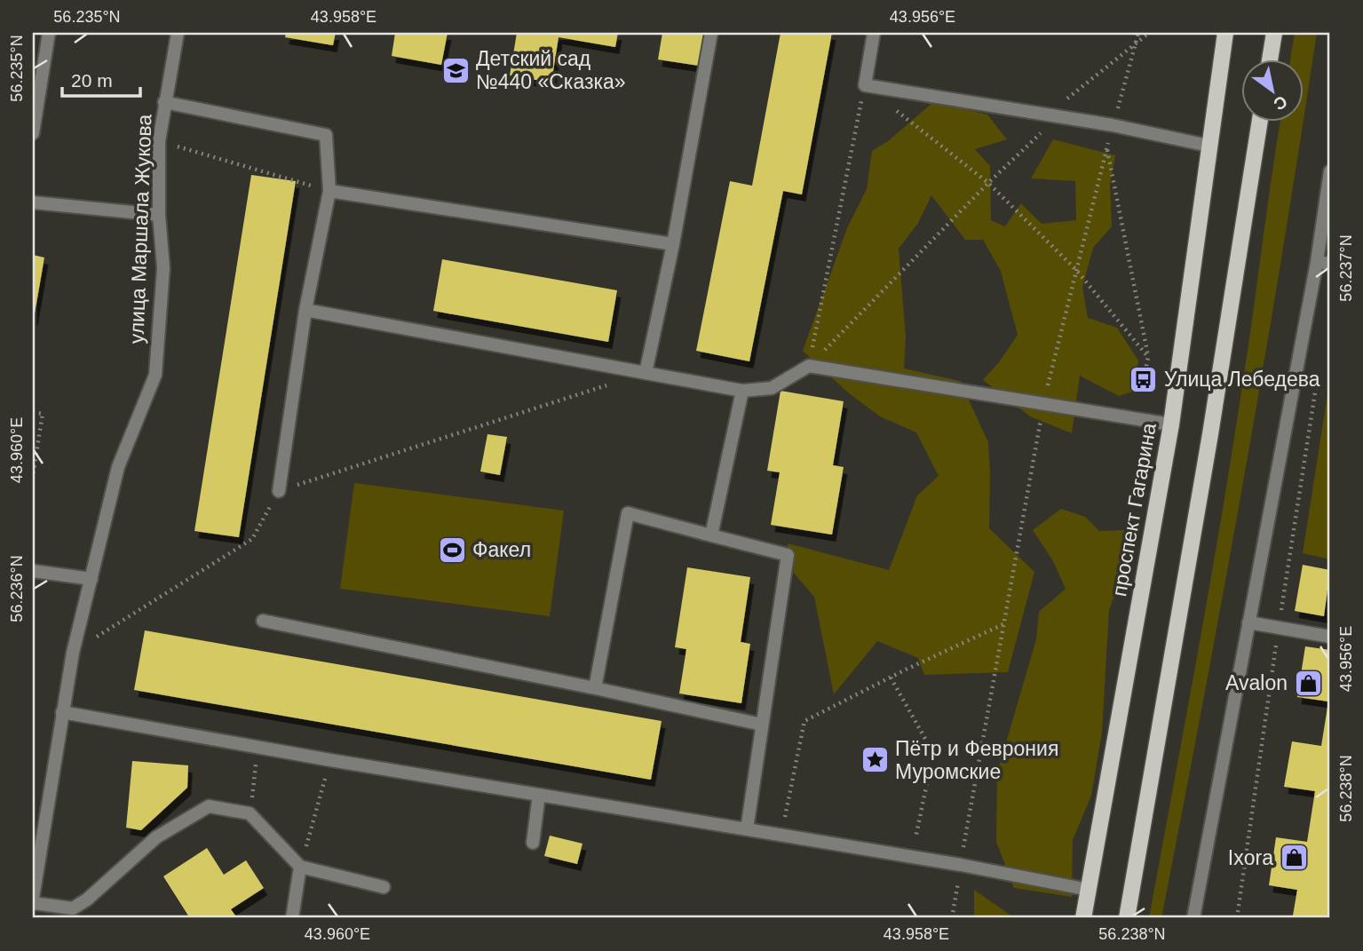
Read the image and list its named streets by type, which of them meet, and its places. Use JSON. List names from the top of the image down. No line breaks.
{"streets":{"main road":["проспект Гагарина"],"street":["улица Маршала Жукова"]},"places":{"school or university":["Детский сад №440 «Сказка»"],"bus stop":["Улица Лебедева"],"sports":["Факел"],"shop":["Avalon","Ixora"],"place":["Пётр и Феврония Муромские"]},"scale_bar":"20 m","north":"bottom right","coordinates":["56.235°N","43.958°E","43.956°E","56.237°N","43.960°E","56.236°N","56.238°N"]}
